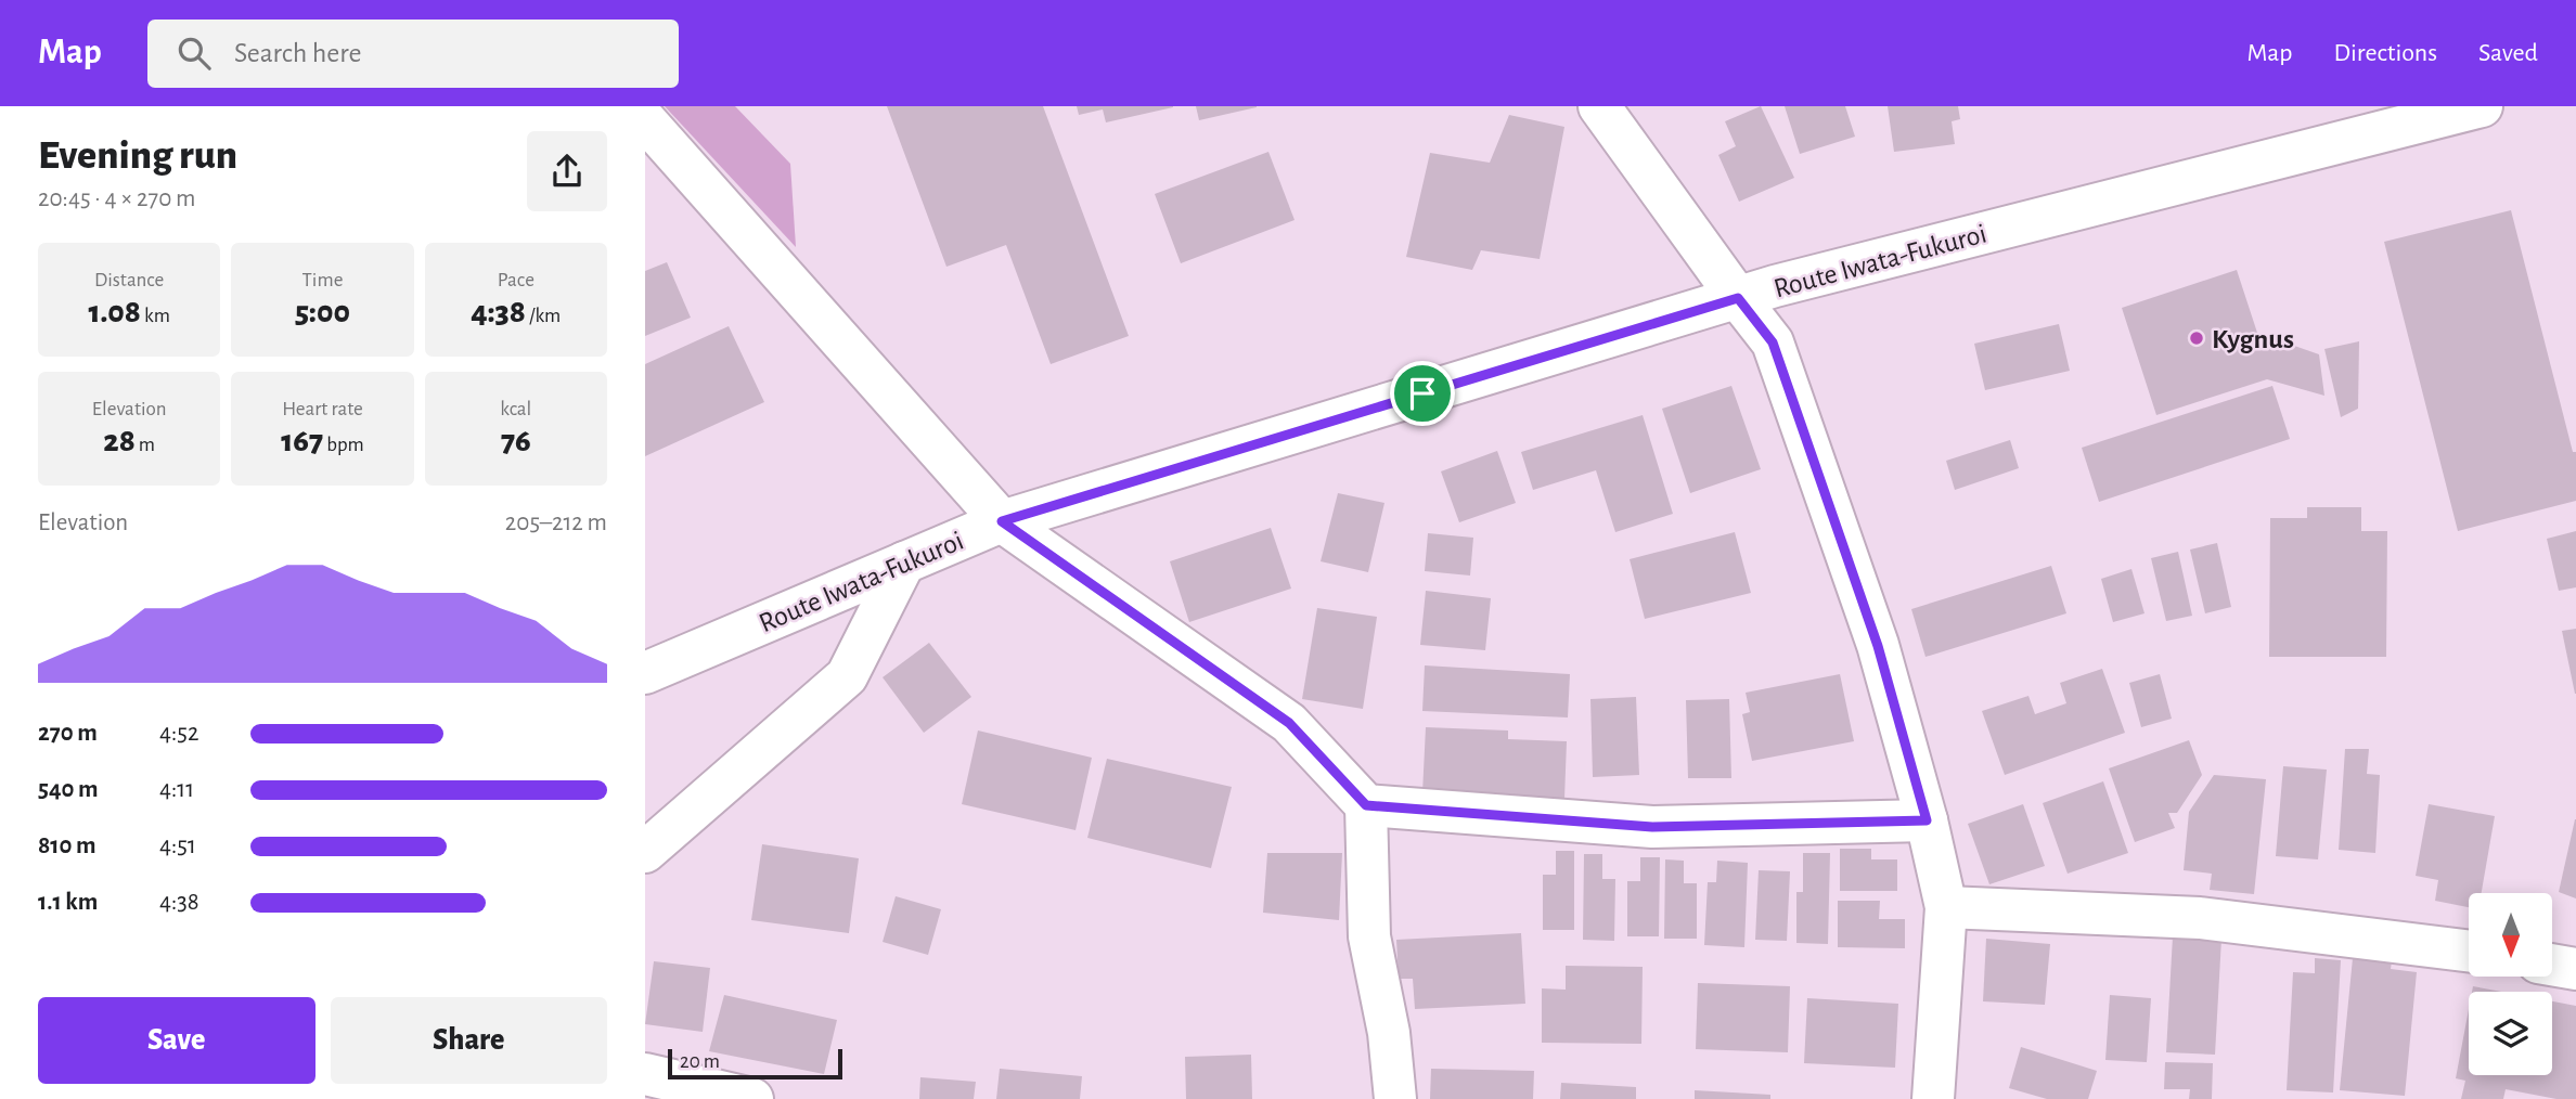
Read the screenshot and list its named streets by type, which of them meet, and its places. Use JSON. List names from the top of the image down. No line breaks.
{"streets":{"street":["Route Iwata-Fukuroi"]},"places":["Kygnus"],"scale_bar":"20 m","north":"bottom","page":{"header":"Map","search":"Search here","nav":["Map","Directions","Saved"],"heading":["Evening run","20:45 · 4 × 270 m"],"stats":[["Distance","1.08 km"],["Time","5:00"],["Pace","4:38 /km"],["Elevation","28 m"],["Heart rate","167 bpm"],["kcal","76"]],"chart":["Elevation","205–212 m"],"list":[{"name":"270 m","note":"4:52"},{"name":"540 m","note":"4:11"},{"name":"810 m","note":"4:51"},{"name":"1.1 km","note":"4:38"}],"buttons":["Save","Share"],"scale":"20 m"}}
